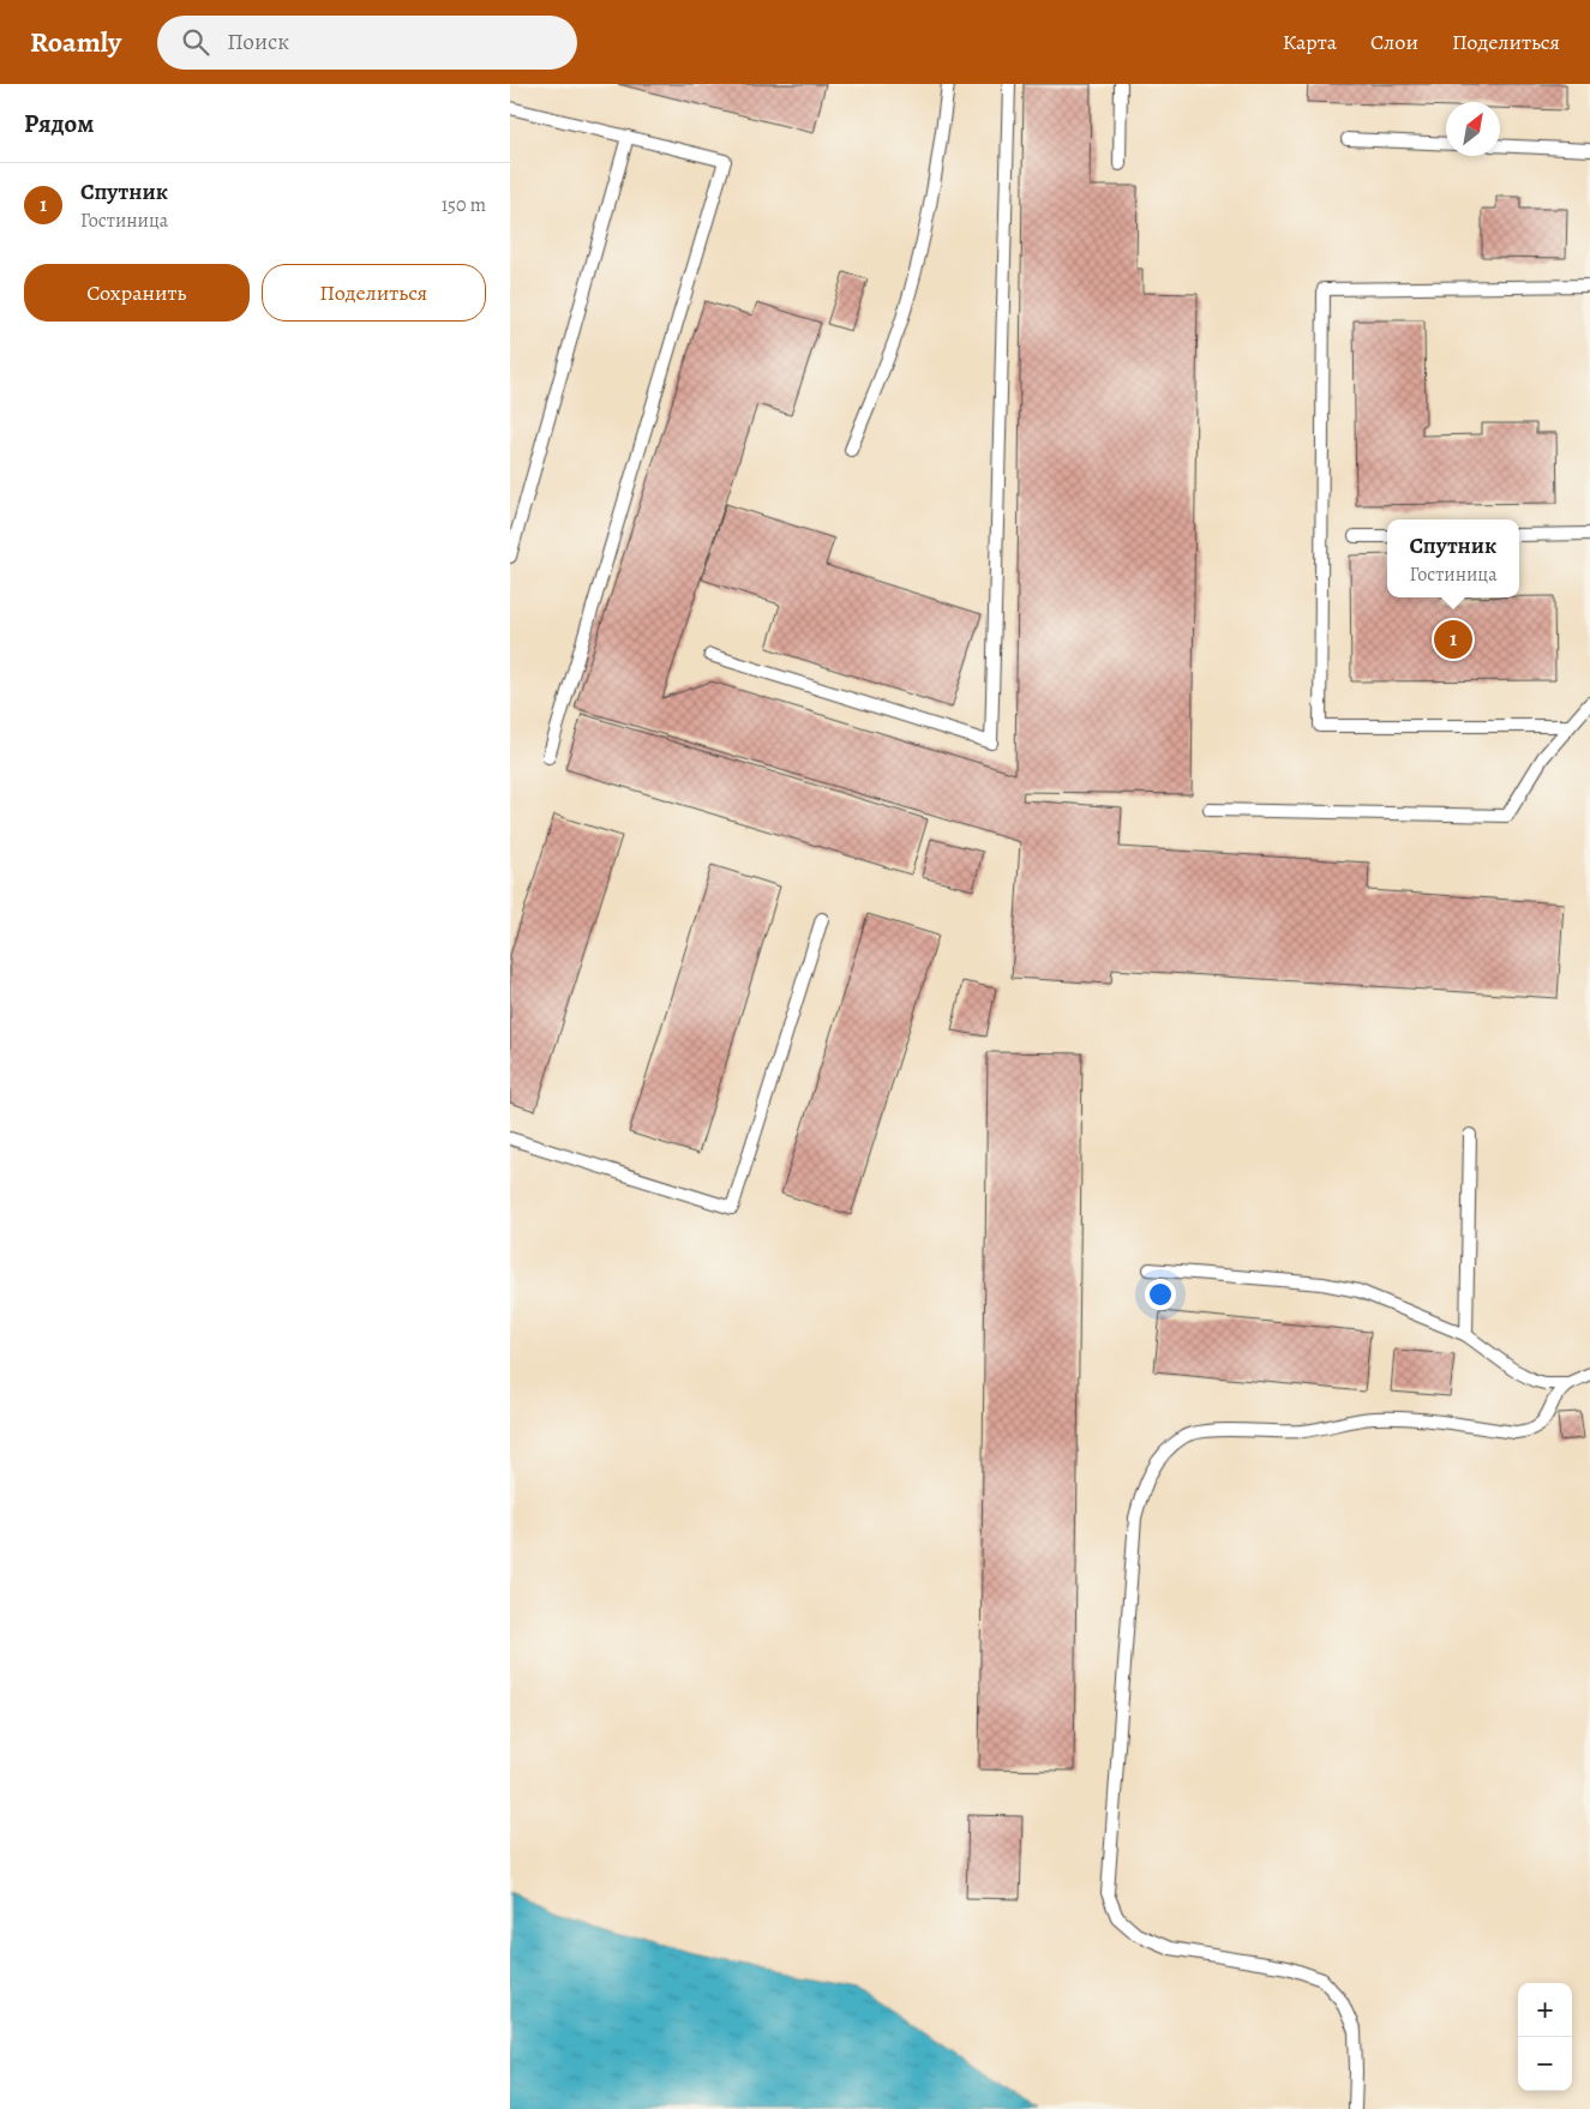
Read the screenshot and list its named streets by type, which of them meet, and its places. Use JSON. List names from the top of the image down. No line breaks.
{"north":"top right","page":{"header":"Roamly","search":"Поиск","nav":["Карта","Слои","Поделиться"],"heading":"Рядом","list":[{"mark":"1","name":"Спутник","note":"Гостиница","value":"150 m"}],"buttons":["Сохранить","Поделиться"],"popup":["Спутник","Гостиница"],"pins":"1","map_buttons":["+","−"]}}
